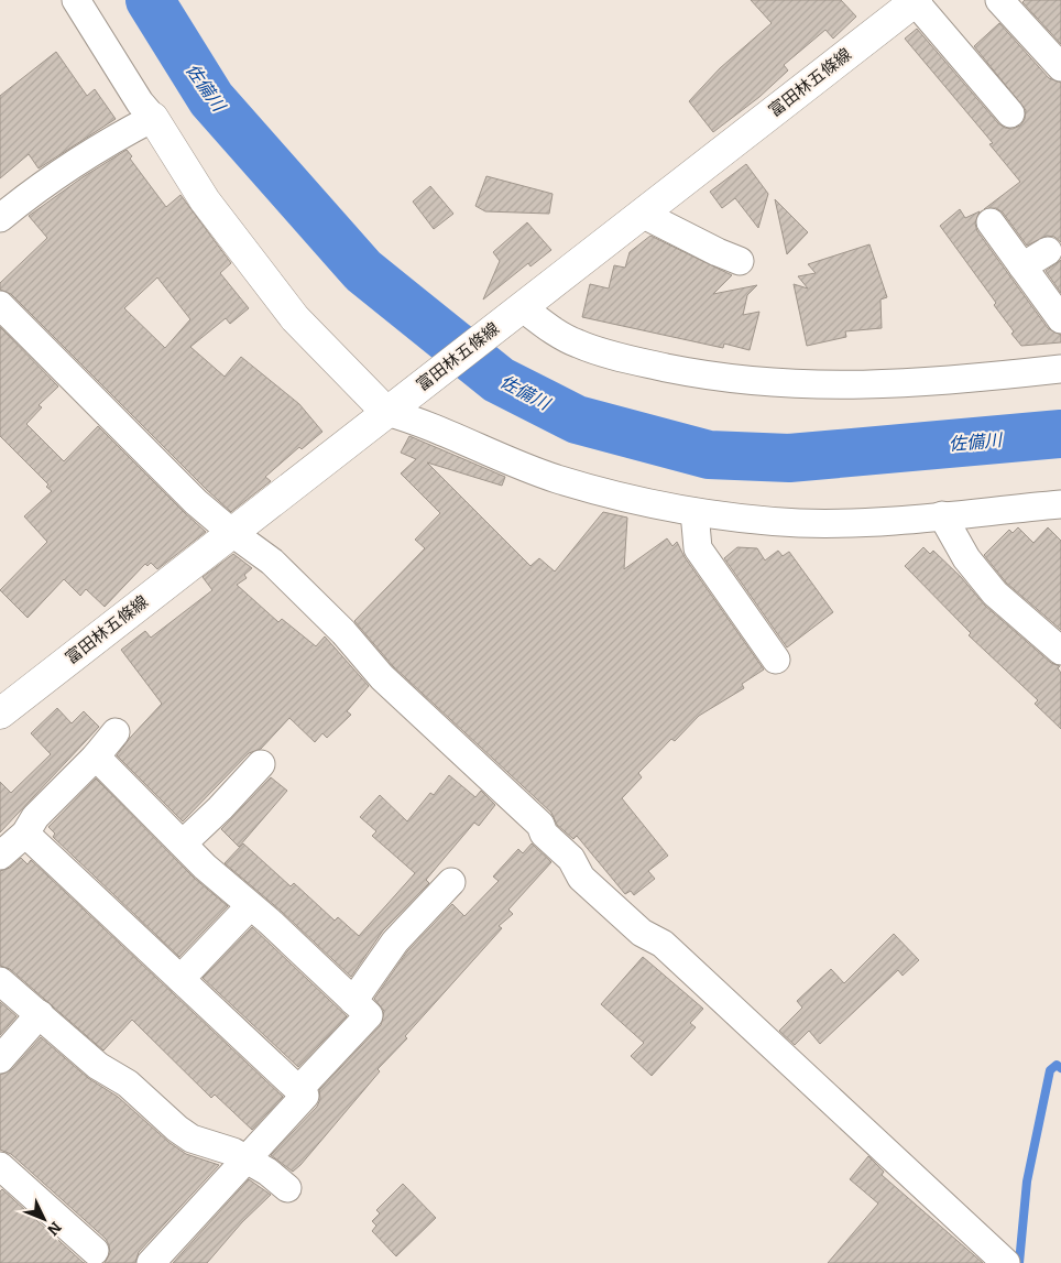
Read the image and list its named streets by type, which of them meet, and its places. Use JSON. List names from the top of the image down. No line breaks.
{"streets":{"main road":["富田林五條線"]},"water":["佐備川"],"north":"bottom right"}
